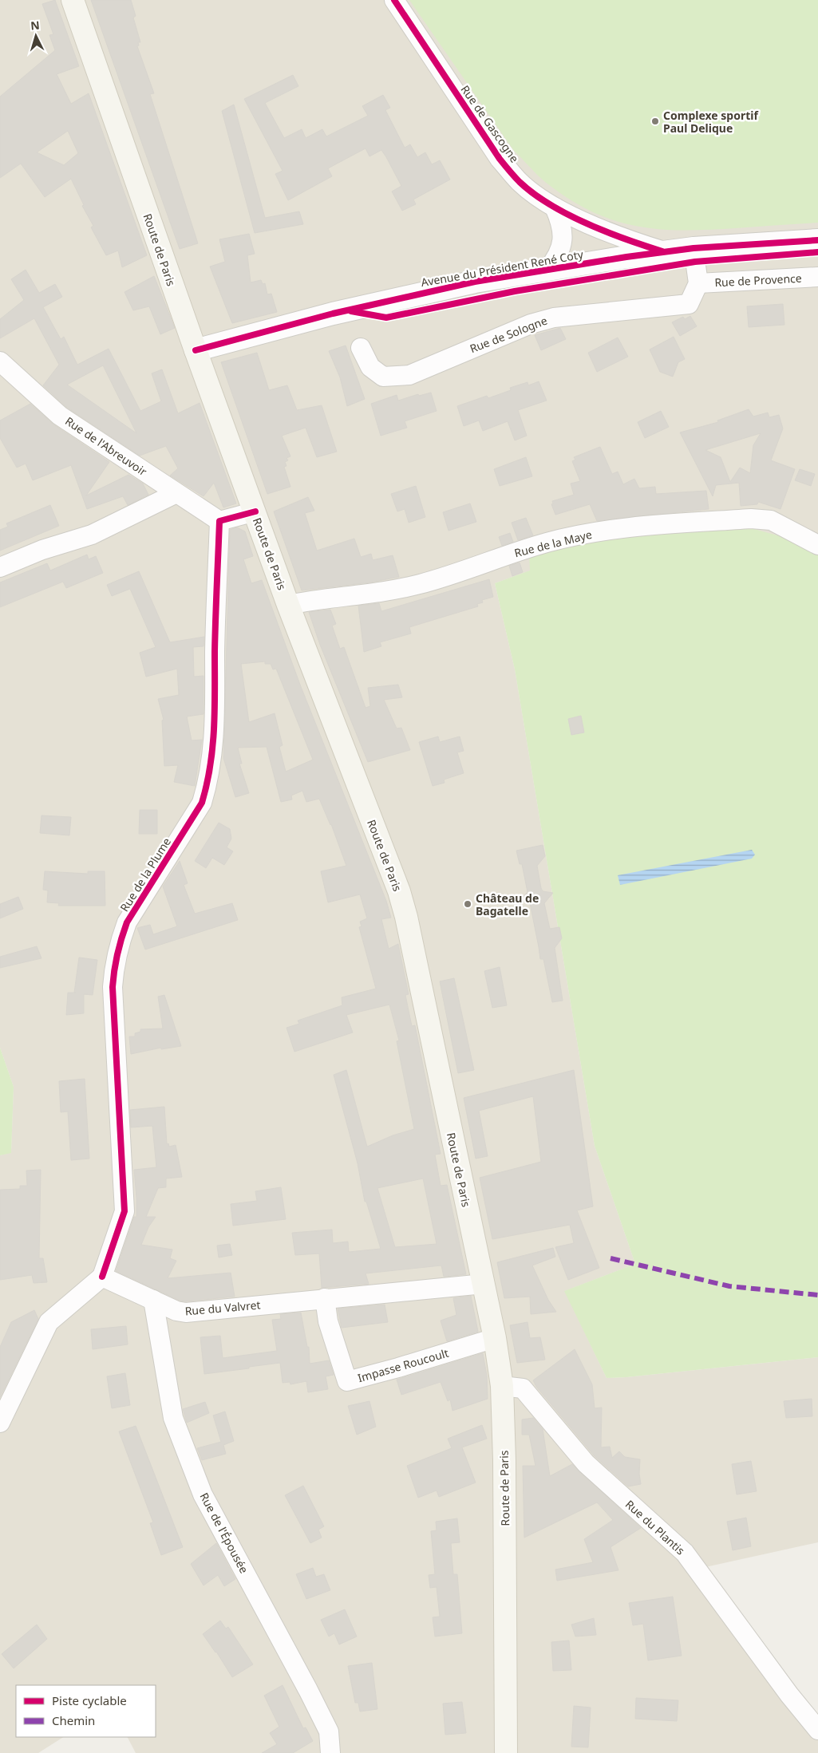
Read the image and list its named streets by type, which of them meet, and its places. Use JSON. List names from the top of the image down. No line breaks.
{"streets":{"main road":["Route de Paris"],"street":["Rue de Gascogne","Avenue du Président René Coty","Rue de Provence","Rue de Sologne","Rue de l'Abreuvoir","Rue de la Maye","Rue de la Plume","Rue du Valvret","Impasse Roucoult","Rue du Plantis","Rue de l'Épousée"]},"crossings":[["Rue de Gascogne","Avenue du Président René Coty"],["Route de Paris","Avenue du Président René Coty"],["Route de Paris","Rue de la Maye"],["Route de Paris","Rue du Valvret"],["Route de Paris","Impasse Roucoult"],["Route de Paris","Rue du Plantis"],["Rue de Provence","Rue de Sologne"],["Rue de l'Abreuvoir","Rue de la Plume"],["Rue de la Plume","Rue du Valvret"],["Rue du Valvret","Impasse Roucoult"],["Rue du Valvret","Rue de l'Épousée"]],"places":["Complexe sportif Paul Delique","Château de Bagatelle"],"legend":["Piste cyclable","Chemin"],"north":"top"}
